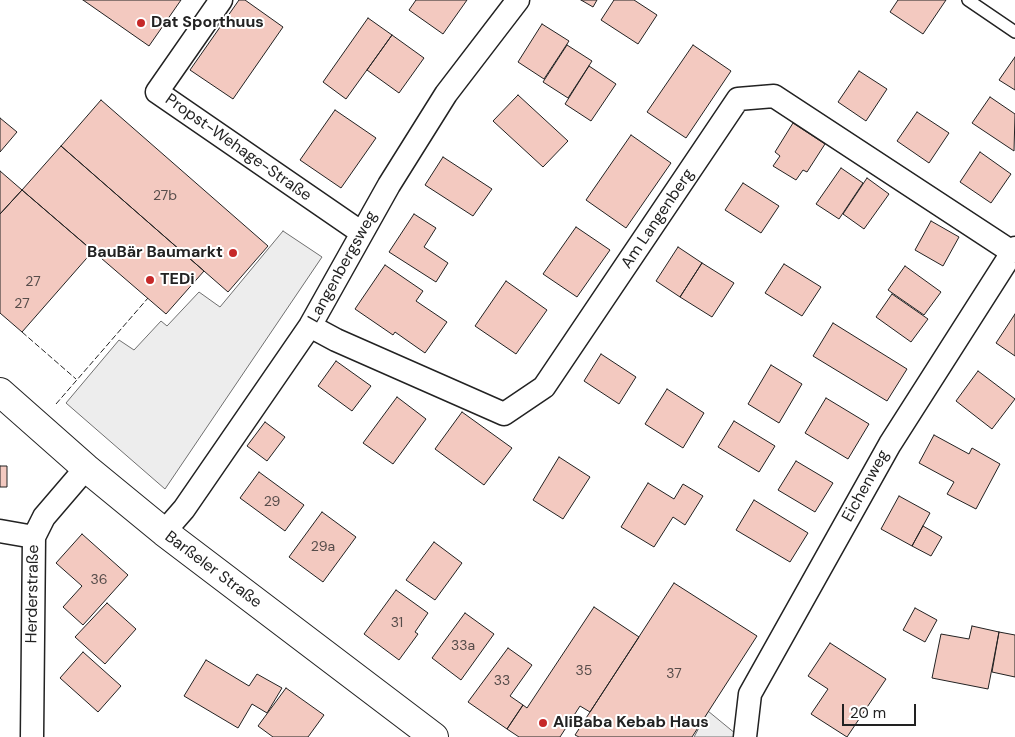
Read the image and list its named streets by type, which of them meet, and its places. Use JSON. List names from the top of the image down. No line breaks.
{"streets":{"street":["Propst-Wehage-Straße","Am Langenberg","Langenbergsweg","Eichenweg","Barßeler Straße","Herderstraße"]},"crossings":[["Propst-Wehage-Straße","Langenbergsweg"],["Am Langenberg","Langenbergsweg"],["Am Langenberg","Eichenweg"],["Langenbergsweg","Barßeler Straße"],["Barßeler Straße","Herderstraße"]],"places":["Dat Sporthuus","BauBär Baumarkt","TEDi","AliBaba Kebab Haus"],"house_numbers":["27b","27","27","29","29a","36","31","33a","35","37","33"],"scale_bar":"20 m"}
